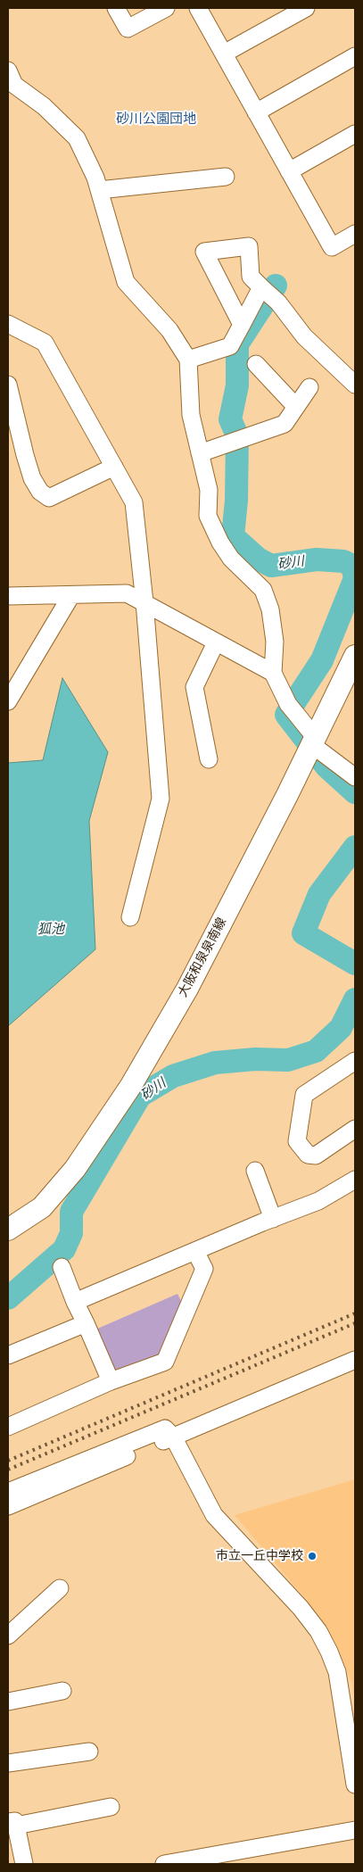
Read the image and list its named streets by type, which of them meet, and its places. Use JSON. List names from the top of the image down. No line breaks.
{"streets":{"main road":["大阪和泉泉南線"]},"districts":["砂川公園団地"],"water":["砂川","狐池"],"places":["市立一丘中学校"]}
